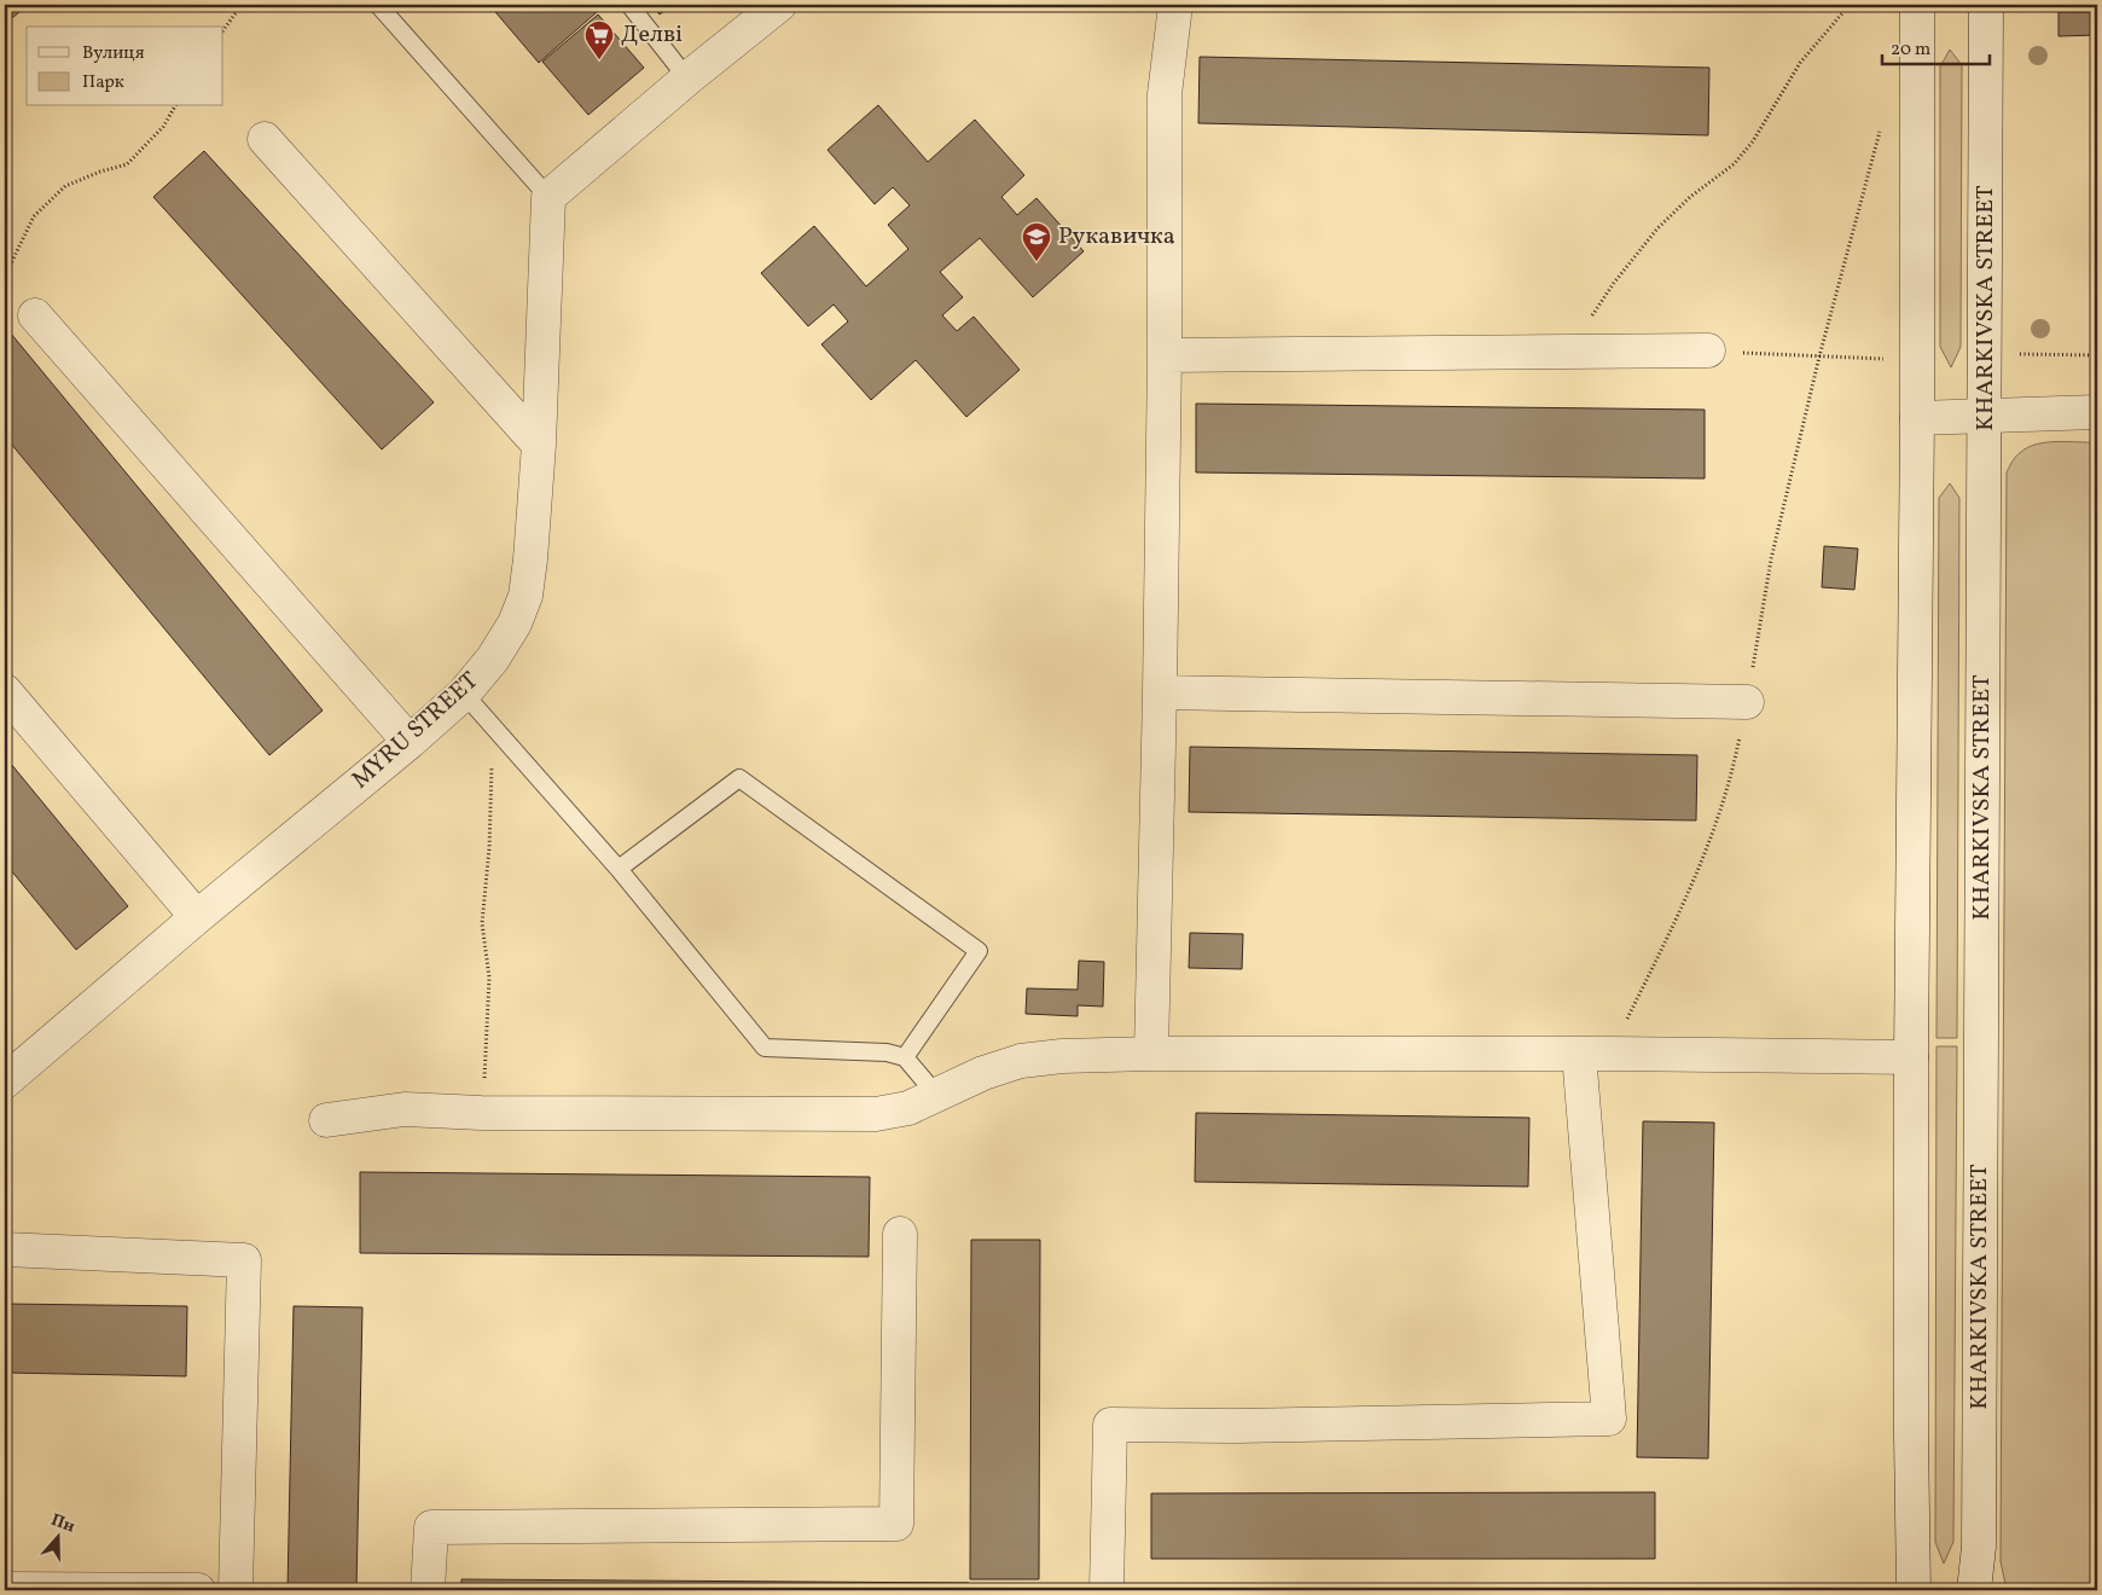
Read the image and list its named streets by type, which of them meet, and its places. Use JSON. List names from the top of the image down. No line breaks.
{"streets":{"street":["KHARKIVSKA STREET","MYRU STREET"]},"places":{"supermarket":["Делві"],"school or university":["Рукавичка"]},"legend":["Вулиця","Парк"],"scale_bar":"20 m","north":"top"}
